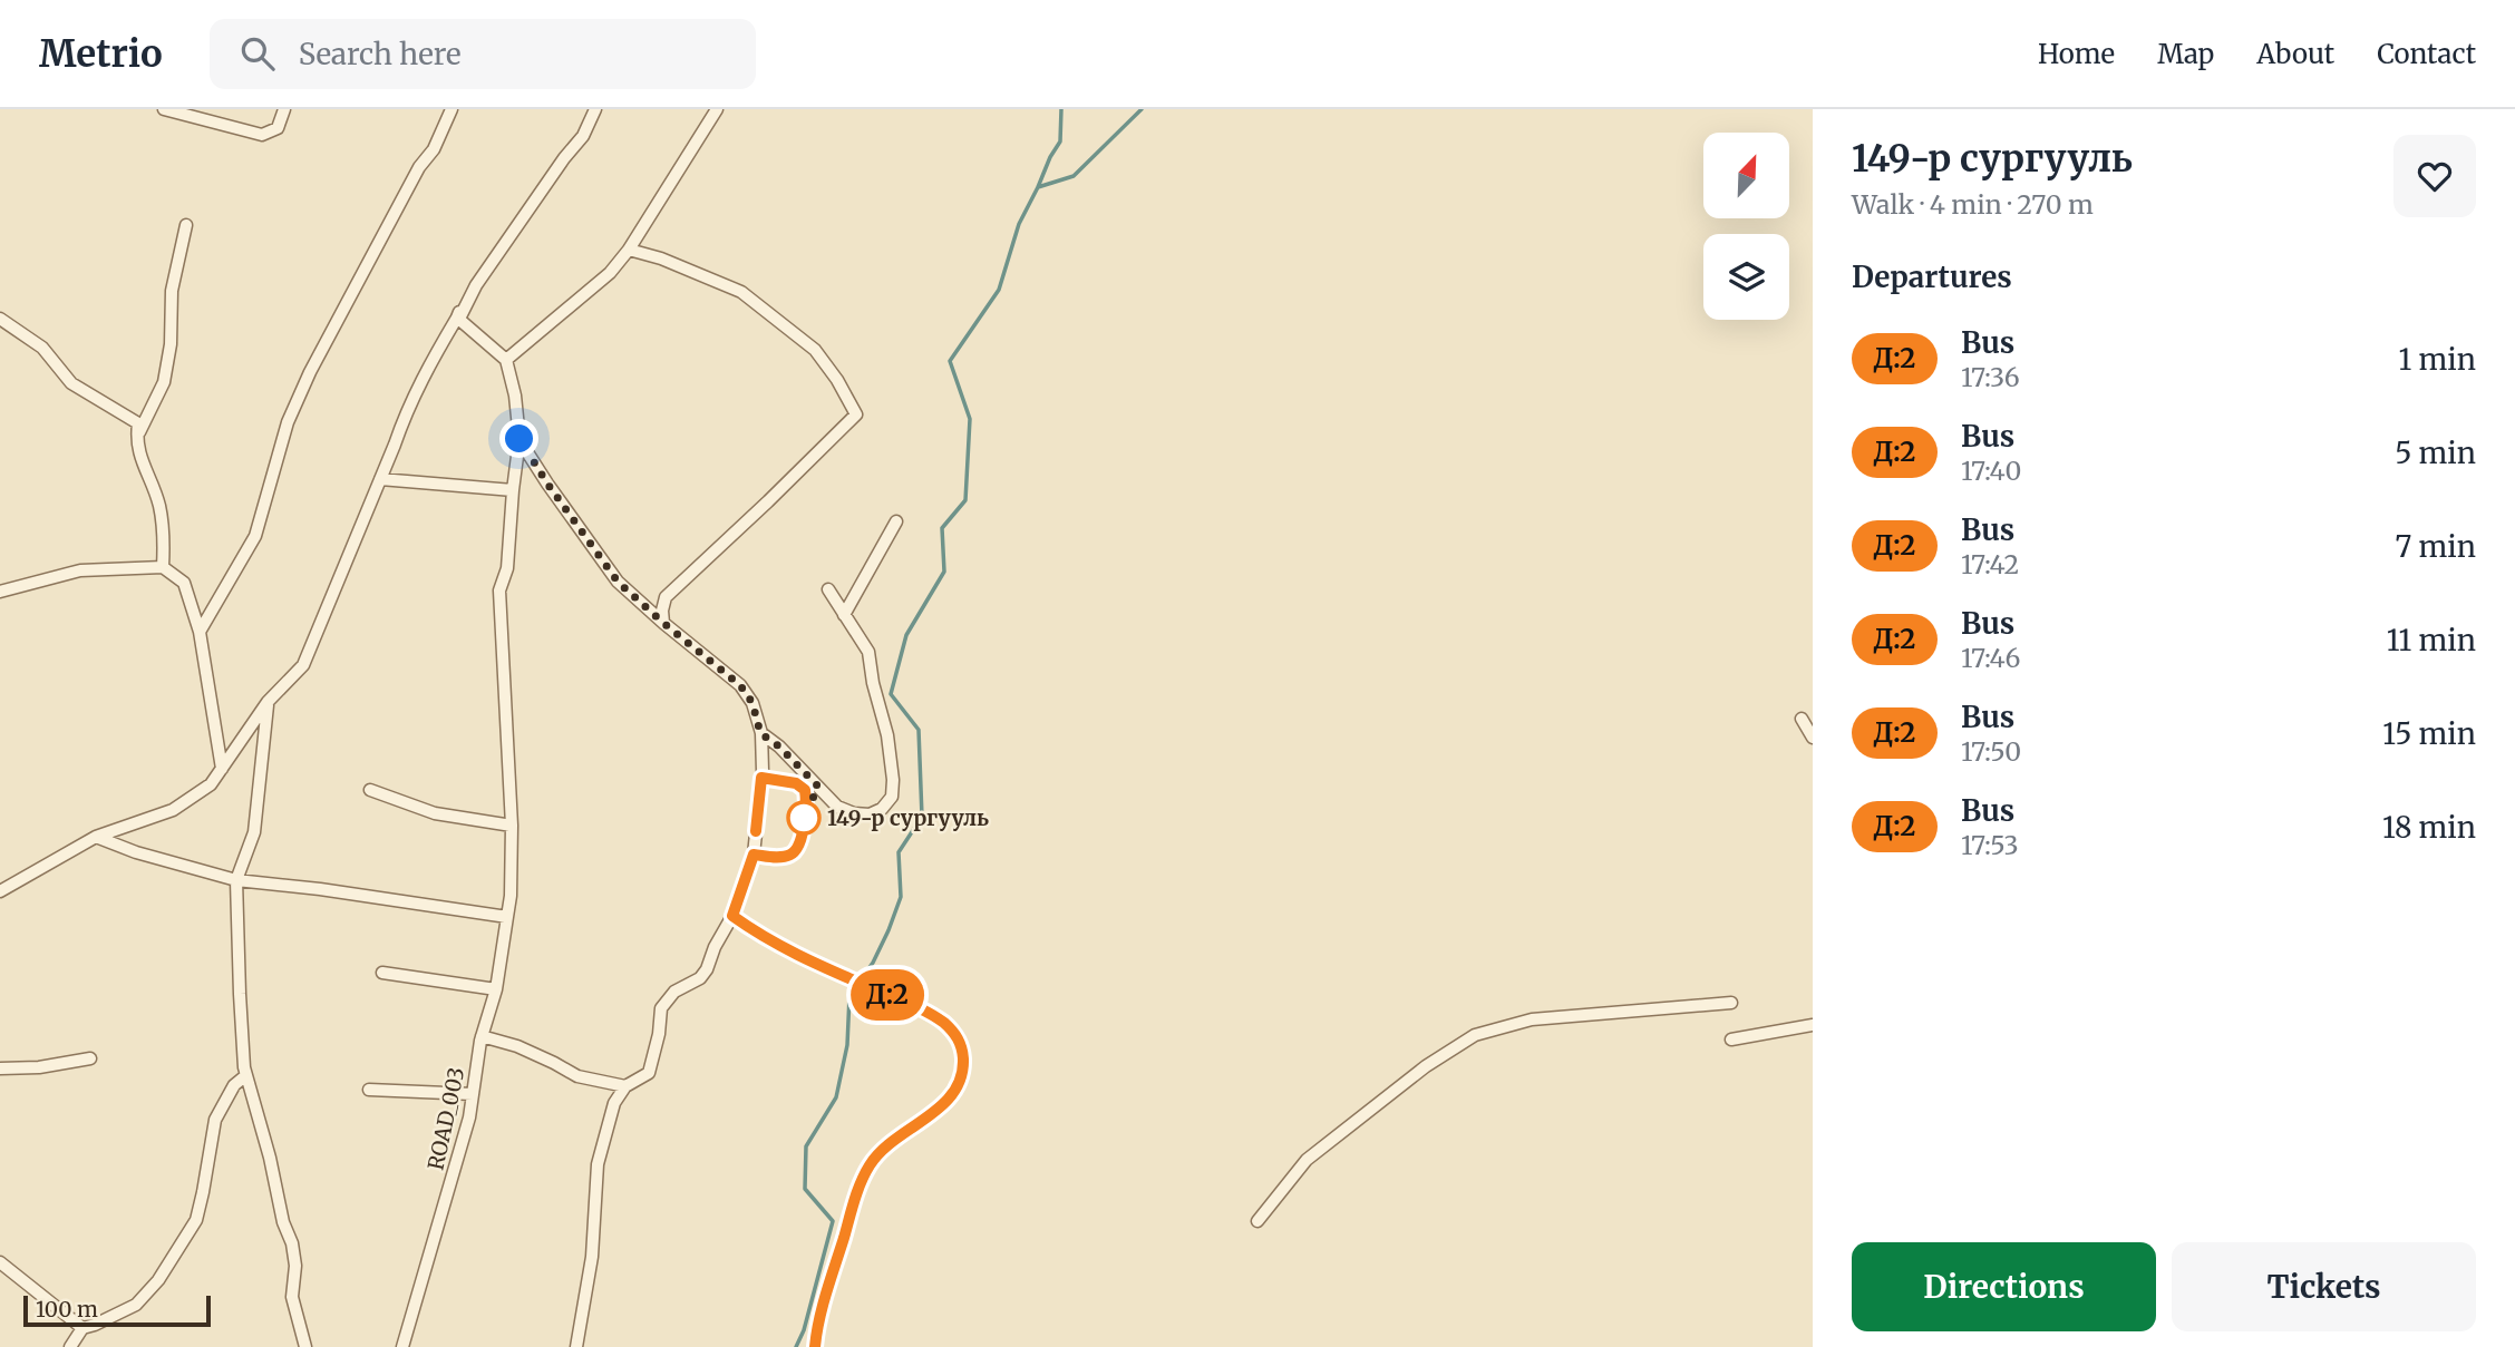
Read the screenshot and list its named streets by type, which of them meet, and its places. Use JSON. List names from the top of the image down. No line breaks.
{"streets":{"street":["ROAD_003"]},"places":["149-р сургууль"],"lines":["bus line Д:2"],"scale_bar":"100 m","north":"top right","page":{"header":"Metrio","search":"Search here","nav":["Home","Map","About","Contact"],"on_map":"Д:2","heading":[["149-р сургууль","Walk · 4 min · 270 m"],"Departures"],"list":[{"mark":"Д:2","name":"Bus","note":"17:36","value":"1 min"},{"mark":"Д:2","name":"Bus","note":"17:40","value":"5 min"},{"mark":"Д:2","name":"Bus","note":"17:42","value":"7 min"},{"mark":"Д:2","name":"Bus","note":"17:46","value":"11 min"},{"mark":"Д:2","name":"Bus","note":"17:50","value":"15 min"},{"mark":"Д:2","name":"Bus","note":"17:53","value":"18 min"}],"buttons":["Directions","Tickets"],"scale":"100 m"}}
